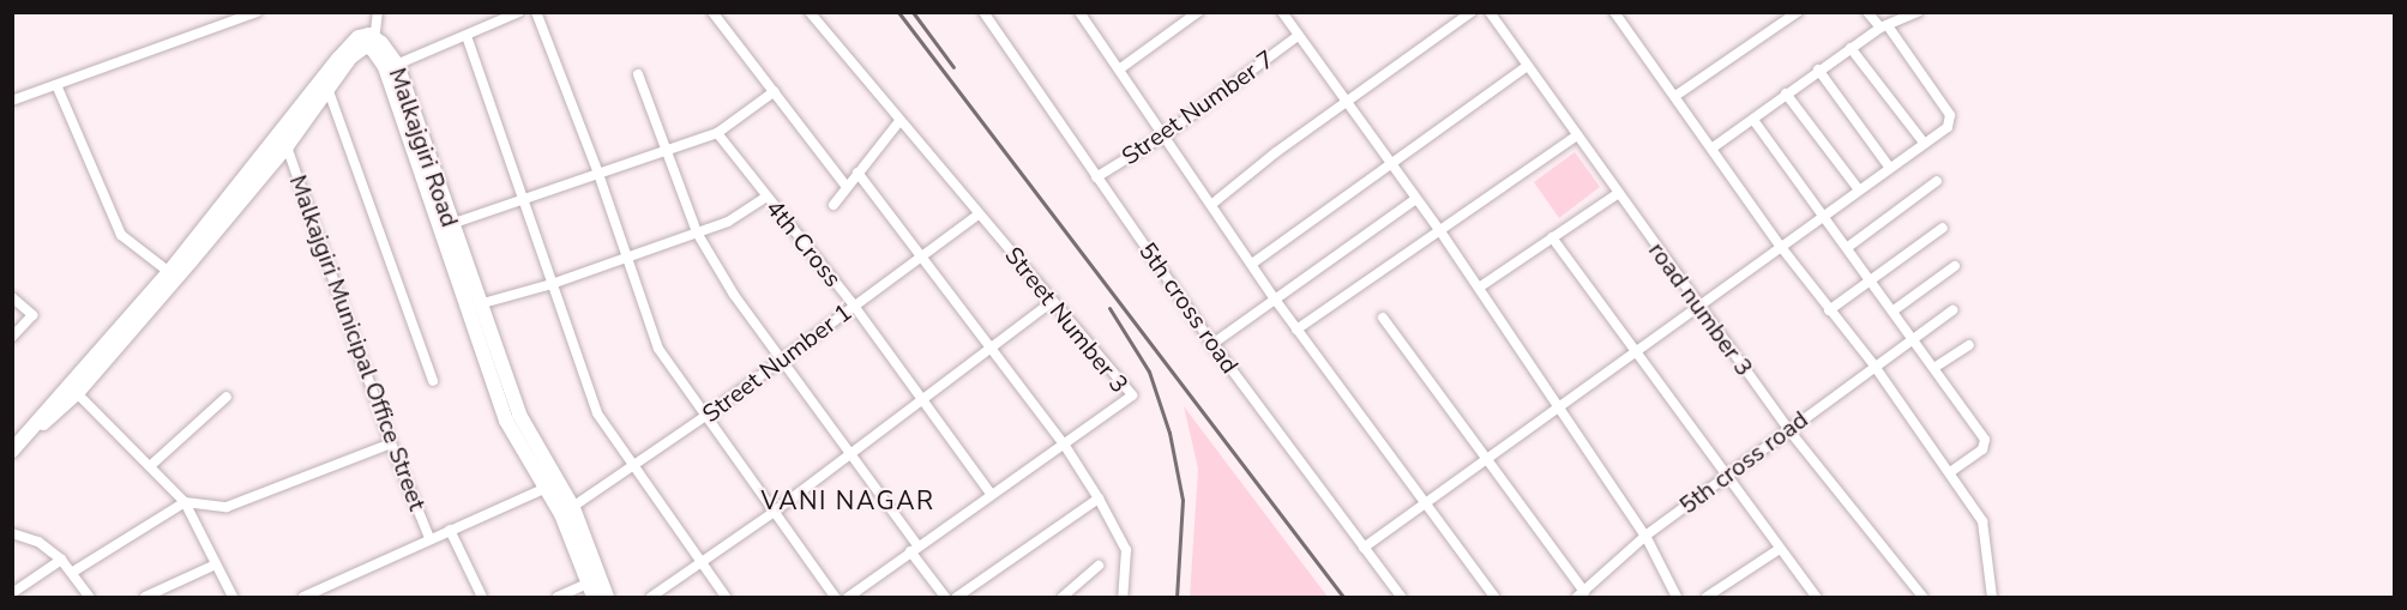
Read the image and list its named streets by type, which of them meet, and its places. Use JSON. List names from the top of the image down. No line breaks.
{"streets":{"main road":["Malkajgiri Road"],"street":["Street Number 7","4th Cross","5th cross road","road number 3","Street Number 3","Malkajgiri Municipal Office Street","Street Number 1"]},"crossings":[["Street Number 7","5th cross road"],["Malkajgiri Road","Malkajgiri Municipal Office Street"],["Malkajgiri Road","Street Number 1"],["4th Cross","Street Number 3"],["4th Cross","Street Number 1"],["5th cross road","road number 3"],["Street Number 3","Street Number 1"]],"districts":["VANI NAGAR"]}
